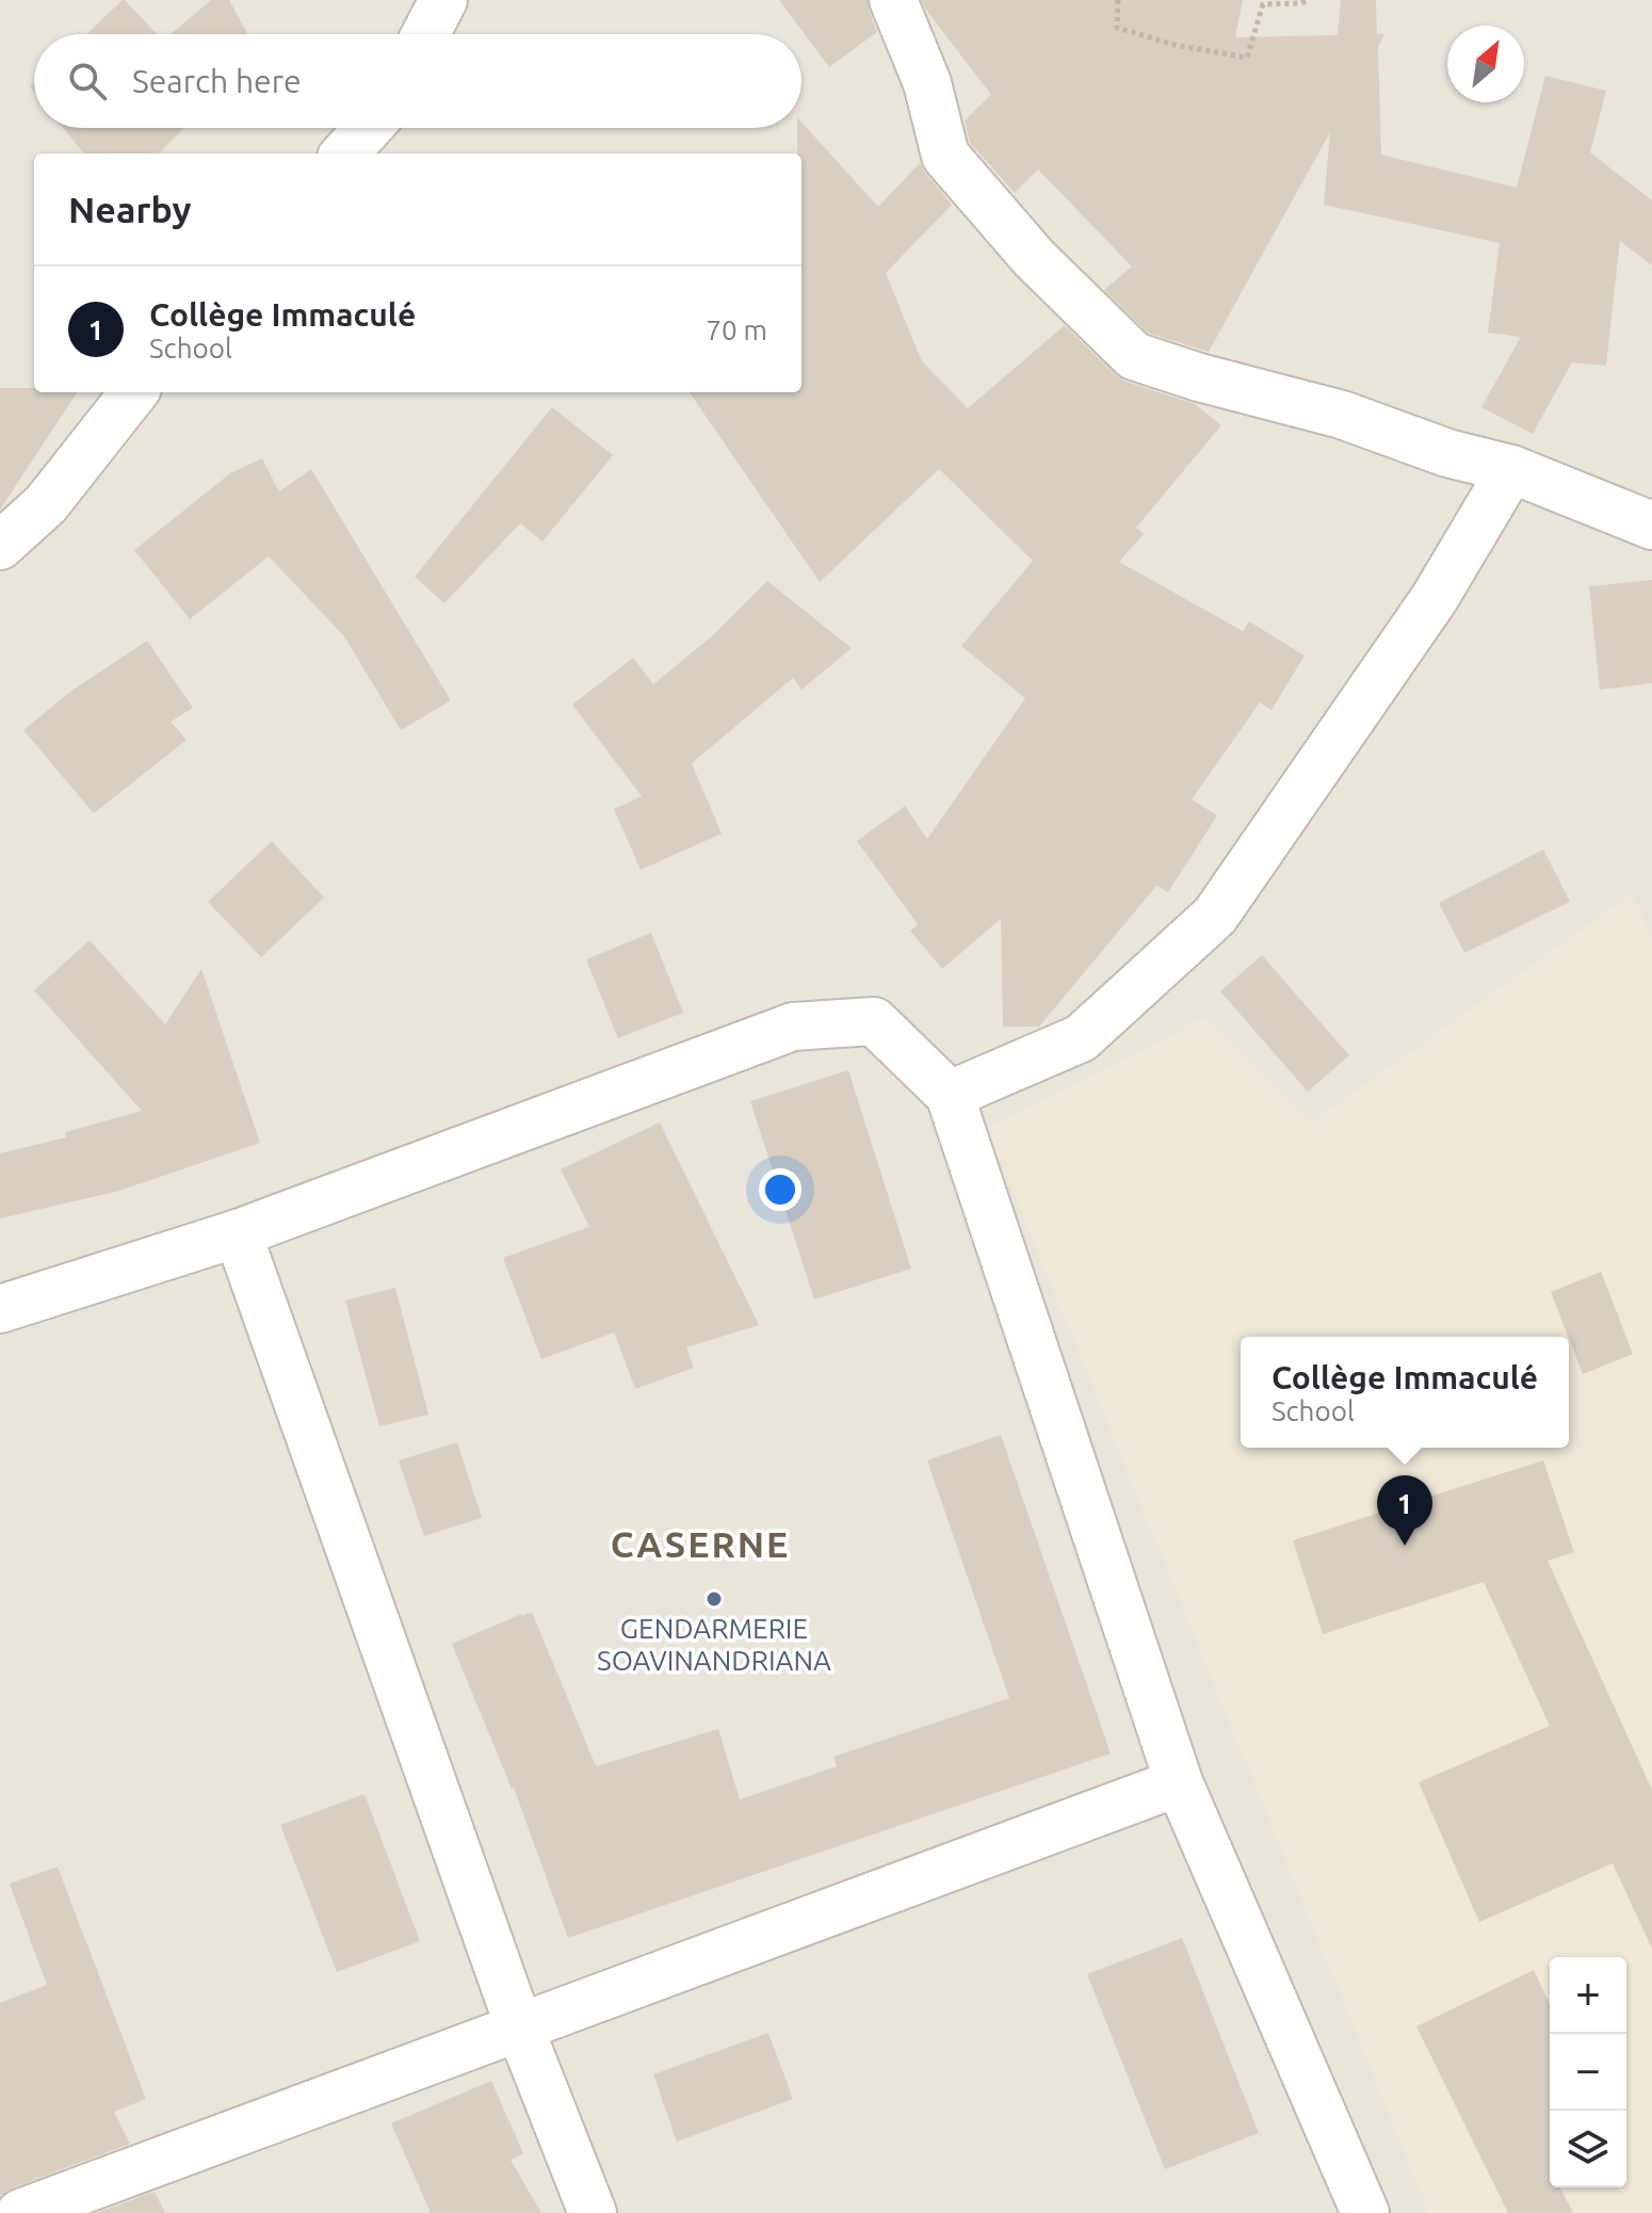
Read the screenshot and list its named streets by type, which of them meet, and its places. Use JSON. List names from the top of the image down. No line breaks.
{"districts":["CASERNE"],"places":["GENDARMERIE SOAVINANDRIANA"],"north":"top right","page":{"search":"Search here","heading":"Nearby","list":[{"mark":"1","name":"Collège Immaculé","note":"School","value":"70 m"}],"popup":["Collège Immaculé","School"],"pins":"1","map_buttons":["+","−"]}}
